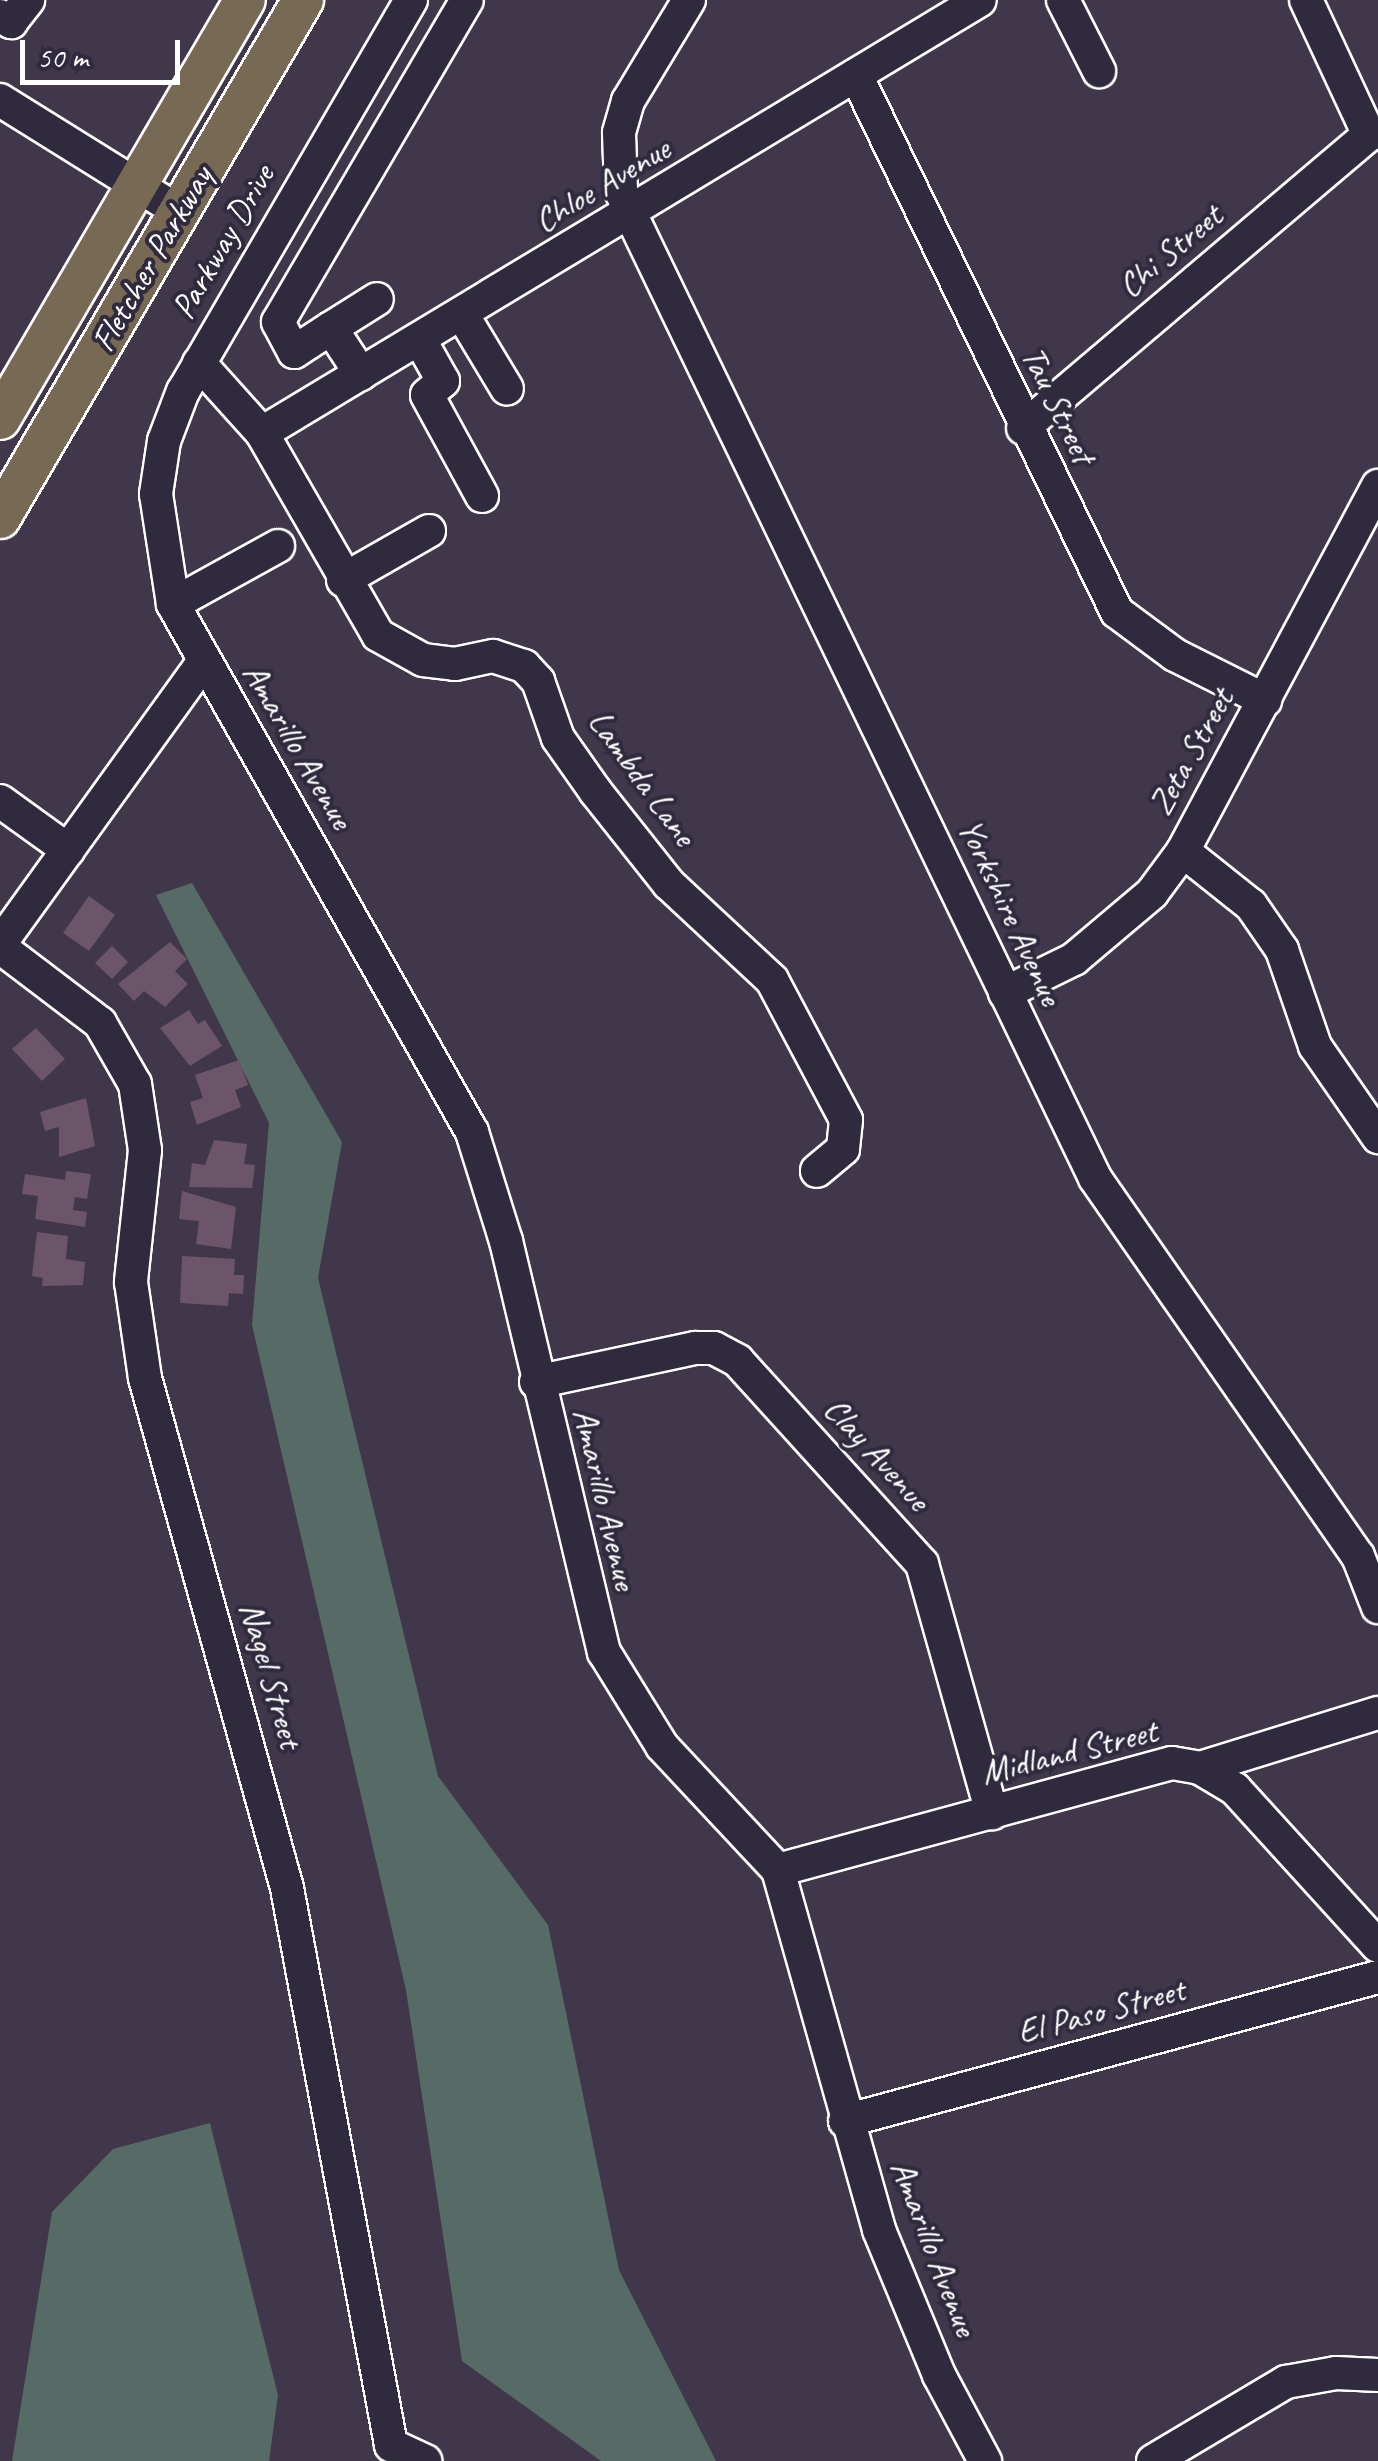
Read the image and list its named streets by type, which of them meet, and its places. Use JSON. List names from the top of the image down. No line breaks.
{"streets":{"main road":["Fletcher Parkway"],"street":["Chloe Avenue","Parkway Drive","Chi Street","Tau Street","Amarillo Avenue","Zeta Street","Lambda Lane","Yorkshire Avenue","Clay Avenue","Nagel Street","Midland Street","El Paso Street"]},"crossings":[["Chloe Avenue","Tau Street"],["Chloe Avenue","Lambda Lane"],["Chloe Avenue","Yorkshire Avenue"],["Parkway Drive","Amarillo Avenue"],["Parkway Drive","Lambda Lane"],["Chi Street","Tau Street"],["Tau Street","Zeta Street"],["Amarillo Avenue","Clay Avenue"],["Amarillo Avenue","Midland Street"],["Amarillo Avenue","El Paso Street"],["Zeta Street","Yorkshire Avenue"],["Clay Avenue","Midland Street"]],"scale_bar":"50 m"}
